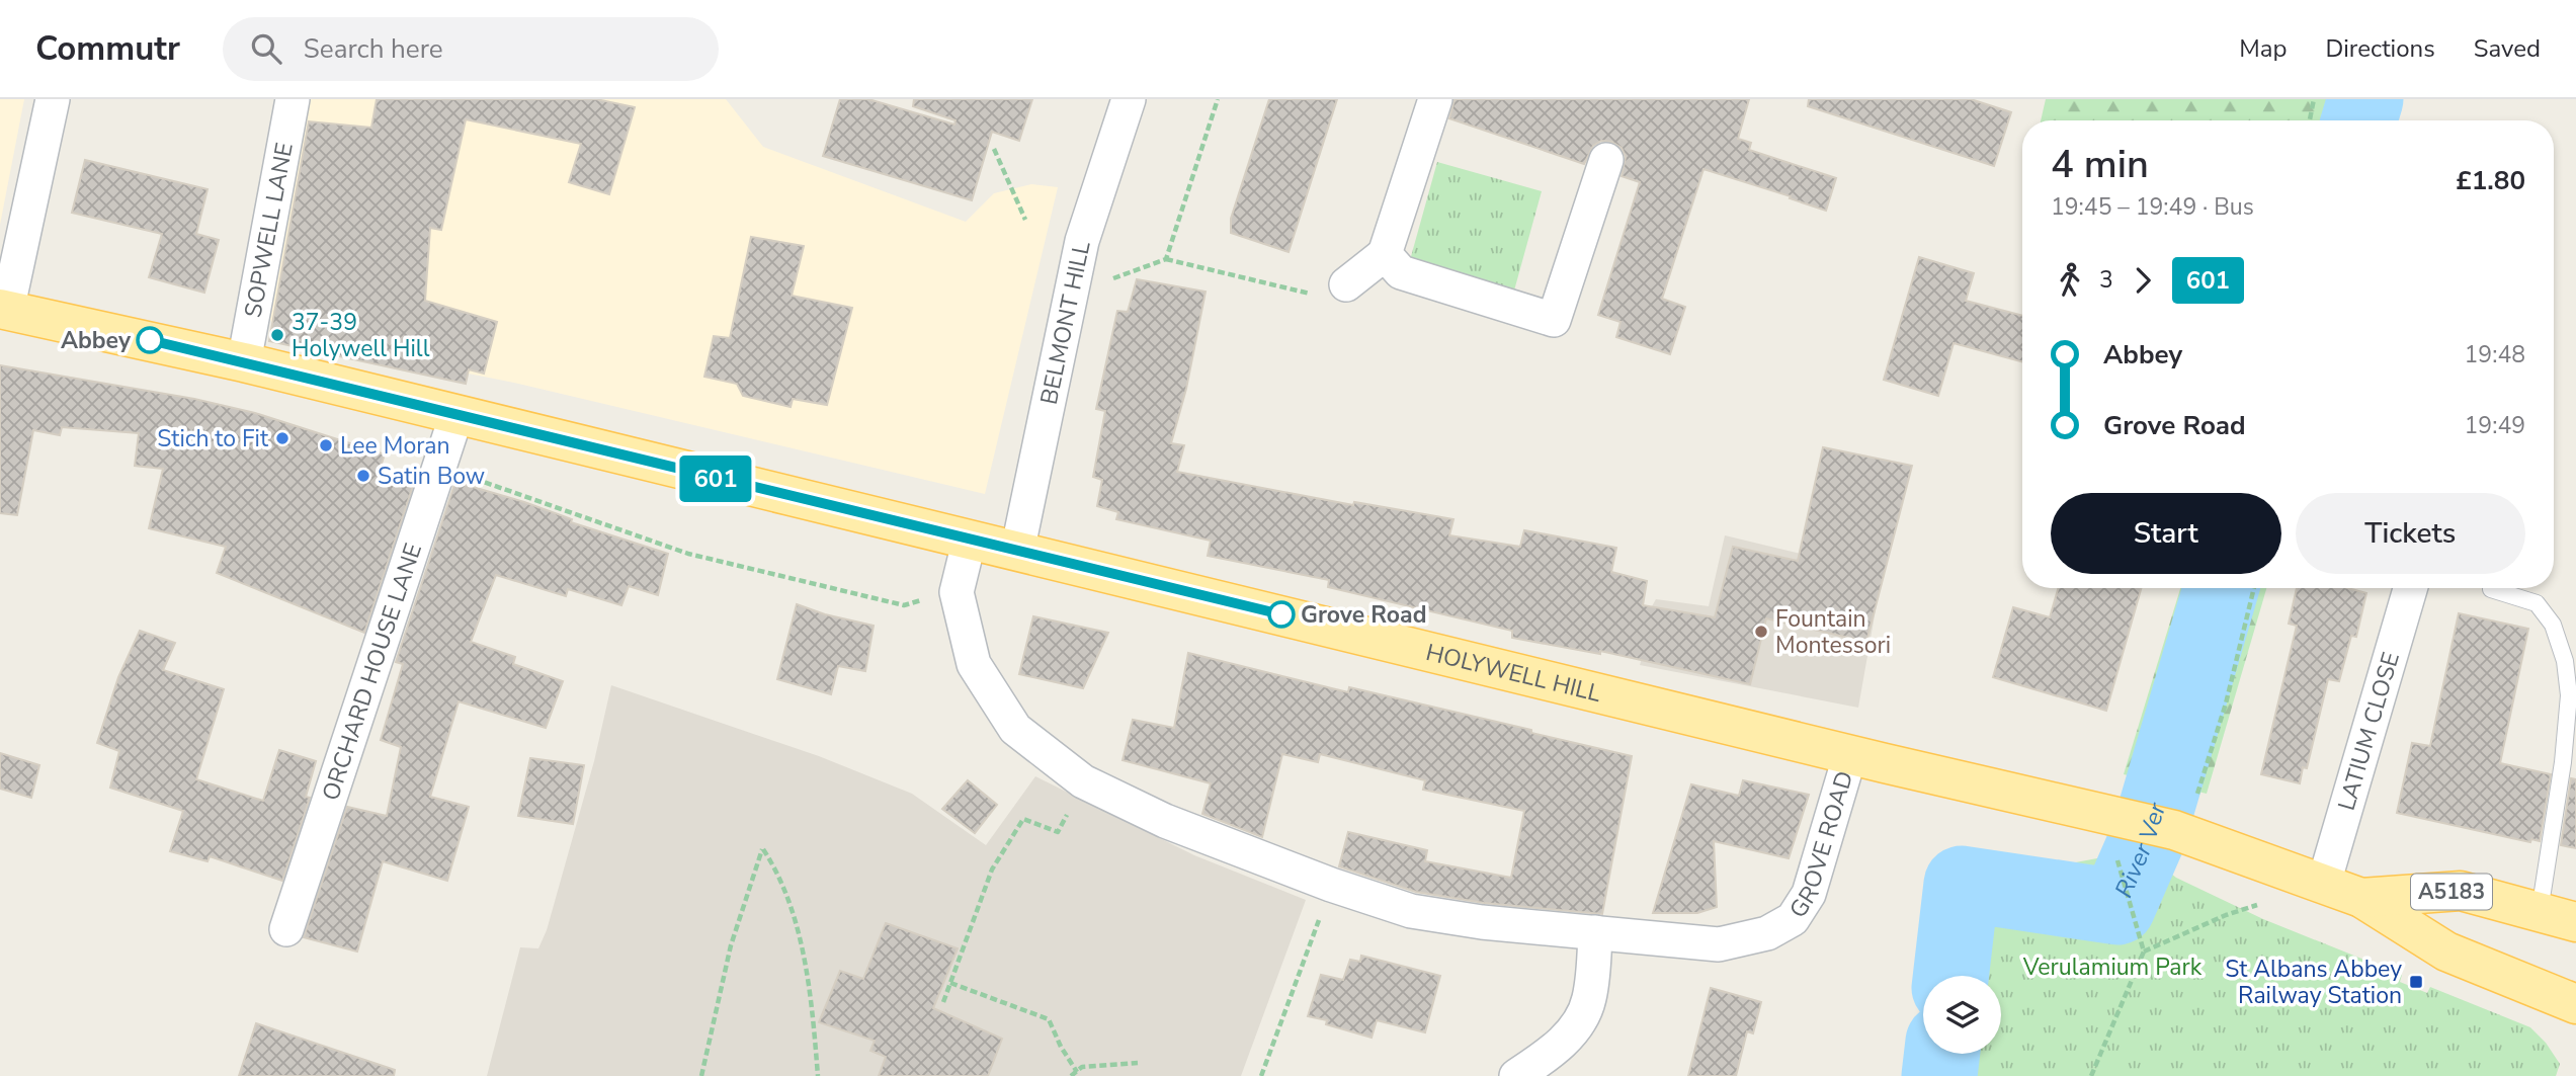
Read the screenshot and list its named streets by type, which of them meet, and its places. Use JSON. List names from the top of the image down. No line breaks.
{"streets":{"main road":["HOLYWELL HILL","A5183"],"street":["SOPWELL LANE","BELMONT HILL","ORCHARD HOUSE LANE","LATIUM CLOSE","GROVE ROAD"]},"crossings":[["SOPWELL LANE","HOLYWELL HILL"],["BELMONT HILL","HOLYWELL HILL"],["HOLYWELL HILL","ORCHARD HOUSE LANE"],["HOLYWELL HILL","LATIUM CLOSE"],["HOLYWELL HILL","GROVE ROAD"]],"water":["River Ver"],"parks":["Verulamium Park"],"places":{"other":["37-39 Holywell Hill","Abbey","Stich to Fit","Lee Moran","Satin Bow","Grove Road","Fountain Montessori"],"transit":["St Albans Abbey Railway Station"]},"lines":["bus line 601"],"page":{"header":"Commutr","search":"Search here","nav":["Map","Directions","Saved"],"on_map":"601","heading":["4 min","19:45 – 19:49 · Bus","£1.80"],"legs":["3","601"],"list":[{"name":"Abbey","value":"19:48"},{"name":"Grove Road","value":"19:49"}],"buttons":["Start","Tickets"]}}
